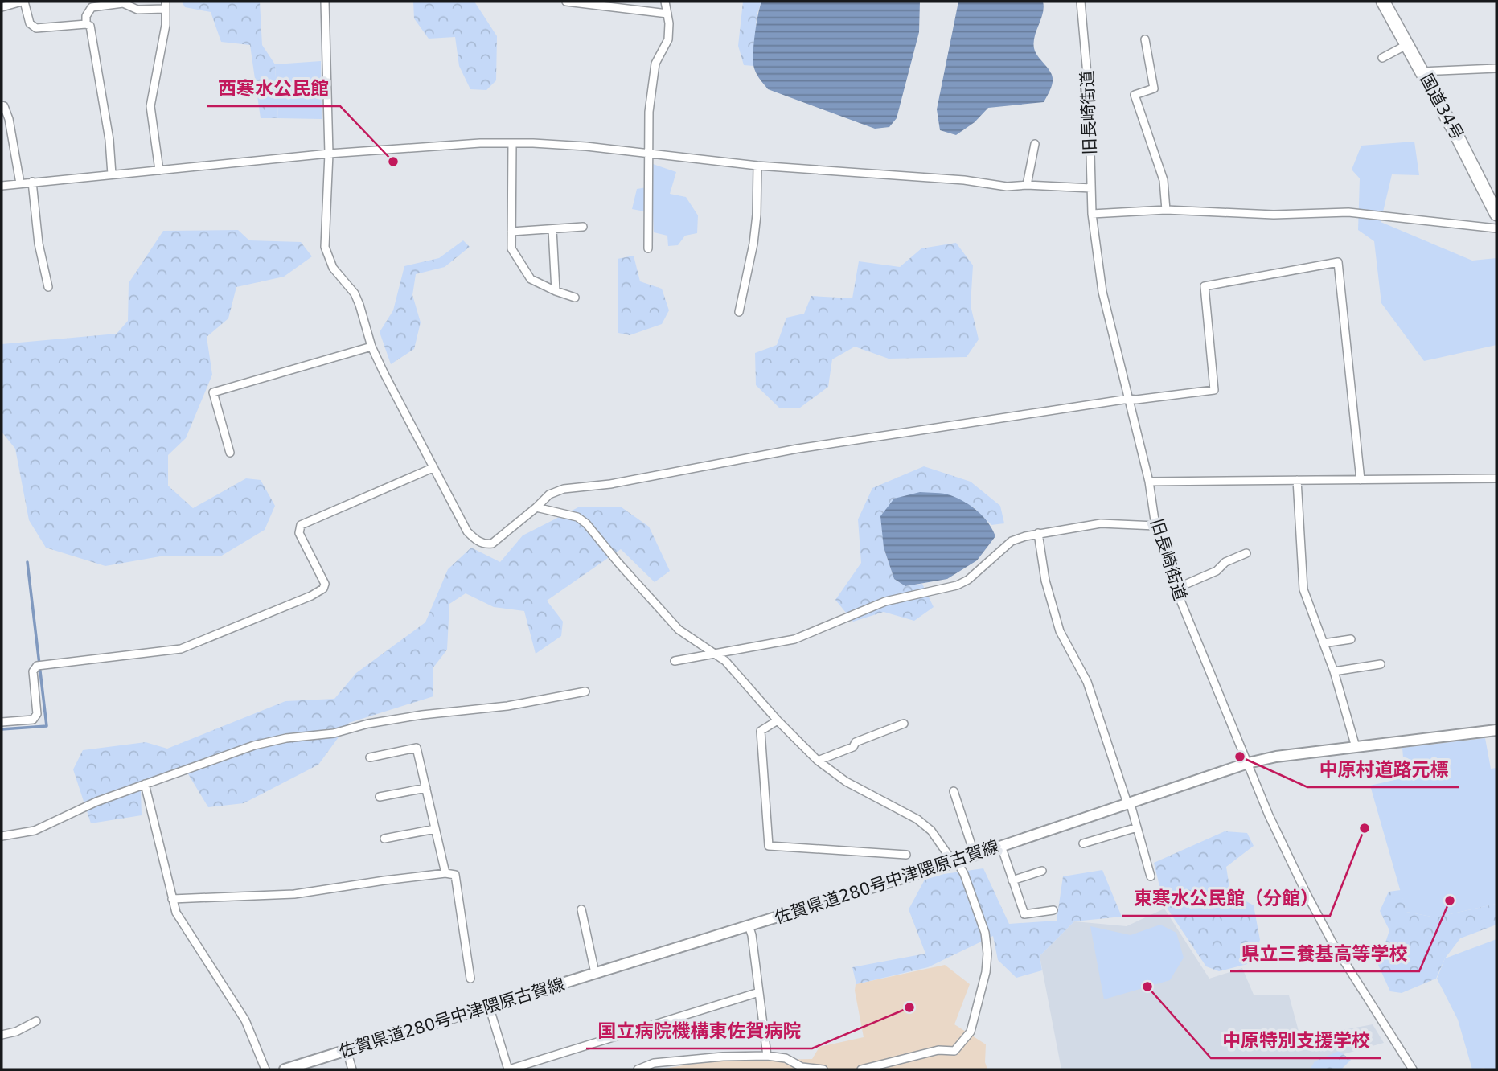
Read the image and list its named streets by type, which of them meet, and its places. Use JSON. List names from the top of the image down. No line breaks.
{"streets":{"highway":["国道34号"],"main road":["佐賀県道280号中津隈原古賀線"],"street":["旧長崎街道"]},"crossings":[["旧長崎街道","佐賀県道280号中津隈原古賀線"]],"places":["西寒水公民館","中原村道路元標","東寒水公民館（分館）","県立三養基高等学校","中原特別支援学校","国立病院機構東佐賀病院"]}
